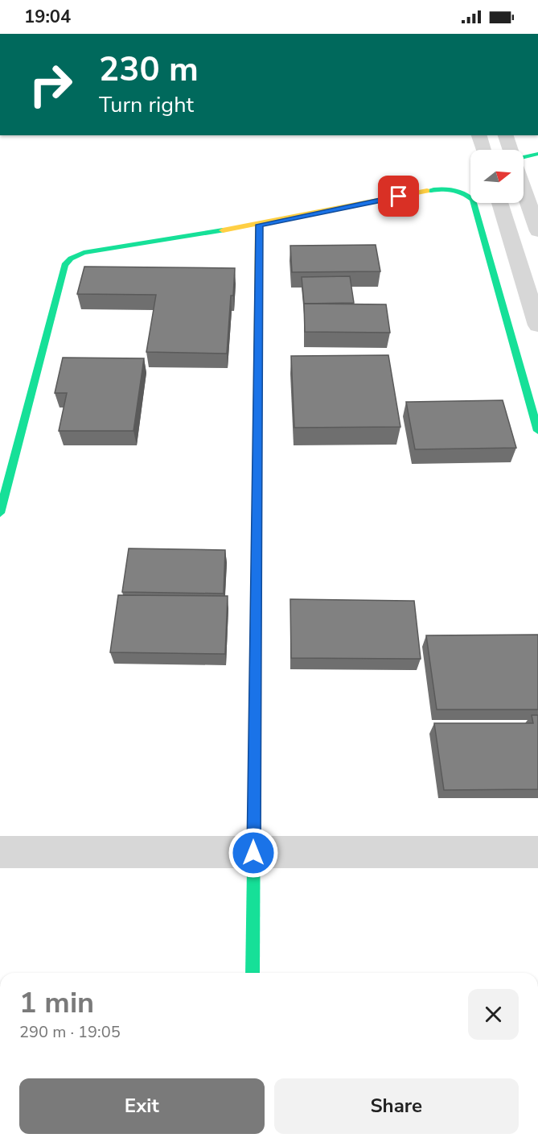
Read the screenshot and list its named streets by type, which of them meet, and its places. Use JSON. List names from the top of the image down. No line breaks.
{"north":"right","page":{"status":"19:04","turn":["230 m","Turn right"],"heading":["1 min","290 m · 19:05"],"buttons":["Exit","Share"]}}
